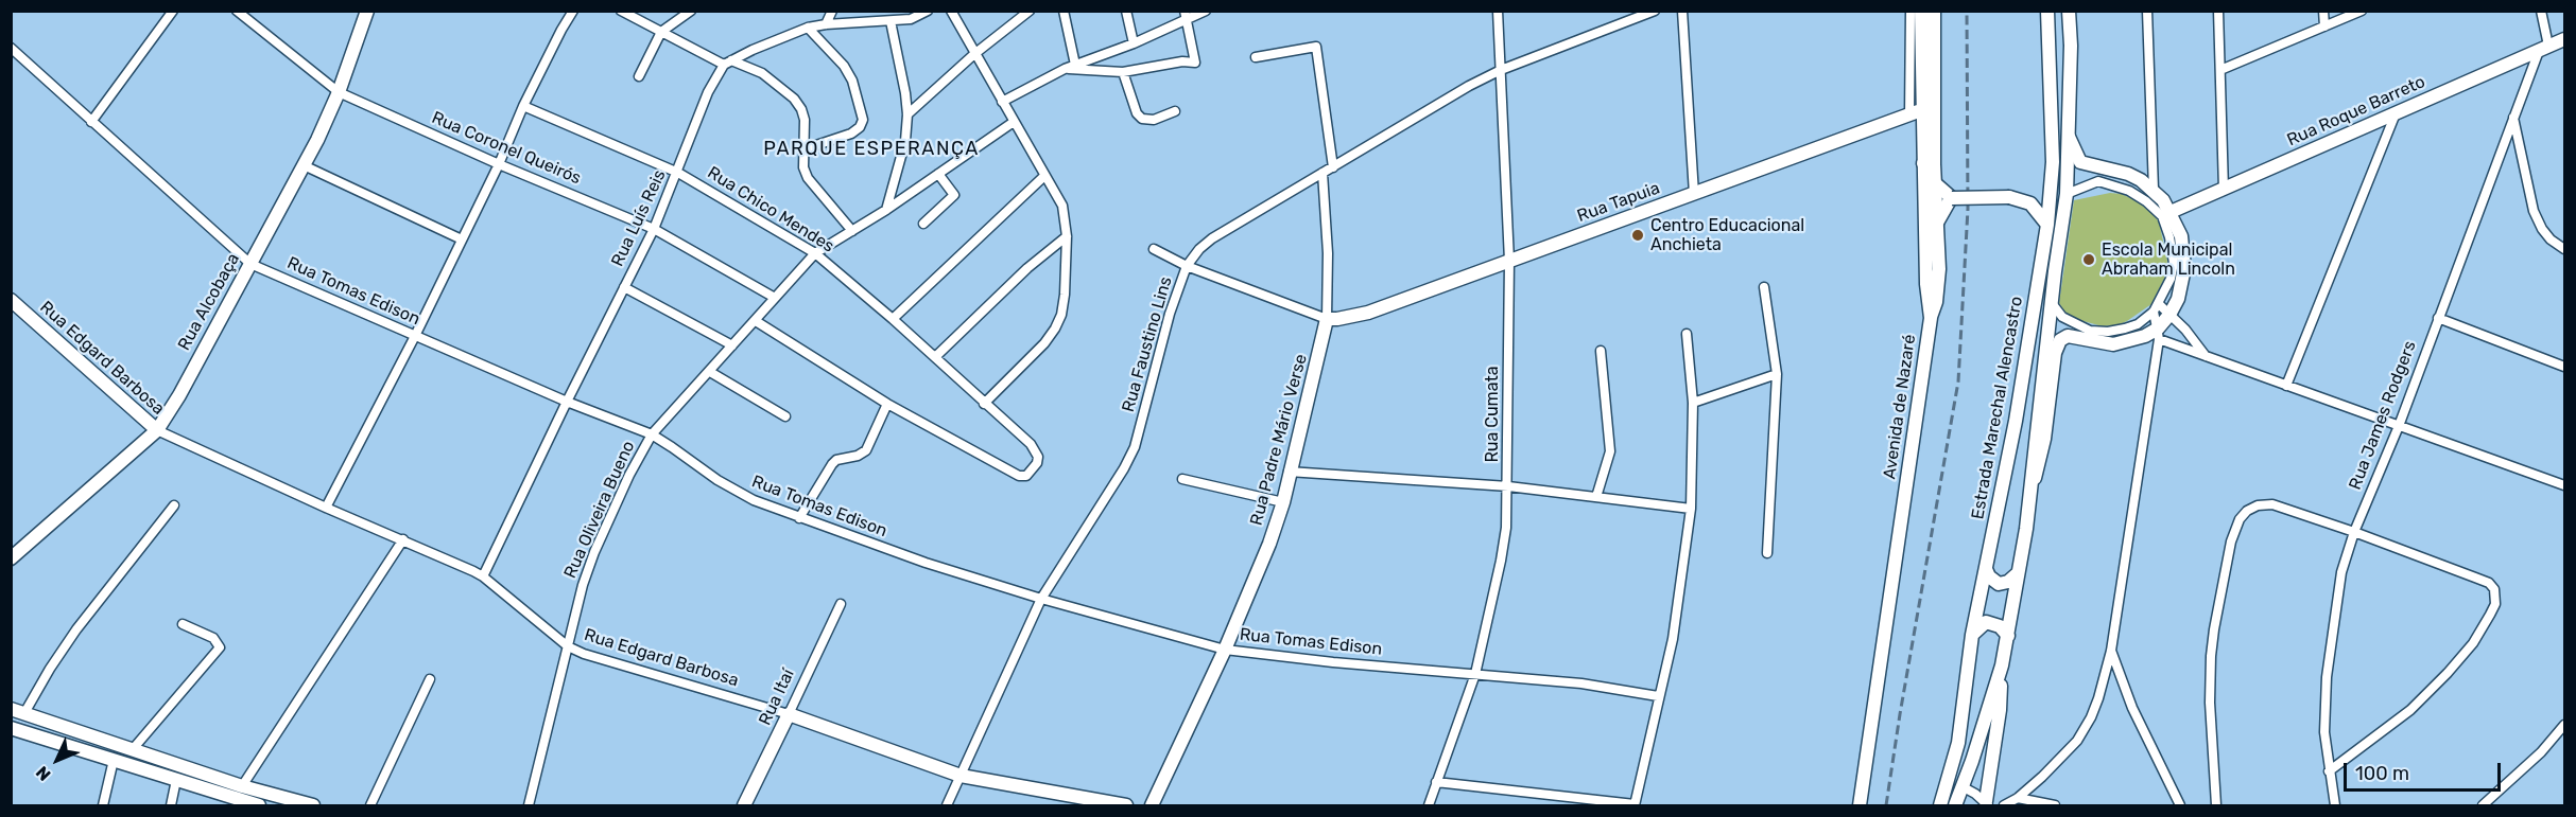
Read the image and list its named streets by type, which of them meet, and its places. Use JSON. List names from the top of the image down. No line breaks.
{"streets":{"main road":["Rua Roque Barreto","Rua Tapuia","Rua Alcobaça","Rua Edgard Barbosa","Avenida de Nazaré","Estrada Marechal Alencastro","Rua Padre Mário Verse","Rua Itaí"],"street":["Rua Coronel Queirós","Rua Chico Mendes","Rua Luís Reis","Rua Tomas Edison","Rua Faustino Lins","Rua Cumata","Rua James Rodgers","Rua Oliveira Bueno"]},"crossings":[["Rua Roque Barreto","Estrada Marechal Alencastro"],["Rua Roque Barreto","Rua James Rodgers"],["Rua Coronel Queirós","Rua Luís Reis"],["Rua Coronel Queirós","Rua Alcobaça"],["Rua Coronel Queirós","Rua Oliveira Bueno"],["Rua Tapuia","Avenida de Nazaré"],["Rua Tapuia","Rua Cumata"],["Rua Tapuia","Rua Padre Mário Verse"],["Rua Chico Mendes","Rua Luís Reis"],["Rua Chico Mendes","Rua Oliveira Bueno"],["Rua Luís Reis","Rua Tomas Edison"],["Rua Luís Reis","Rua Edgard Barbosa"],["Rua Tomas Edison","Rua Alcobaça"],["Rua Tomas Edison","Rua Faustino Lins"],["Rua Tomas Edison","Rua Cumata"],["Rua Tomas Edison","Rua Padre Mário Verse"],["Rua Tomas Edison","Rua Oliveira Bueno"],["Rua Alcobaça","Rua Edgard Barbosa"],["Rua Faustino Lins","Rua Edgard Barbosa"],["Rua Faustino Lins","Rua Cumata"],["Rua Faustino Lins","Rua Padre Mário Verse"],["Rua Edgard Barbosa","Rua Oliveira Bueno"],["Rua Edgard Barbosa","Rua Itaí"]],"districts":["PARQUE ESPERANÇA"],"places":["Centro Educacional Anchieta","Escola Municipal Abraham Lincoln"],"scale_bar":"100 m","north":"bottom left"}
